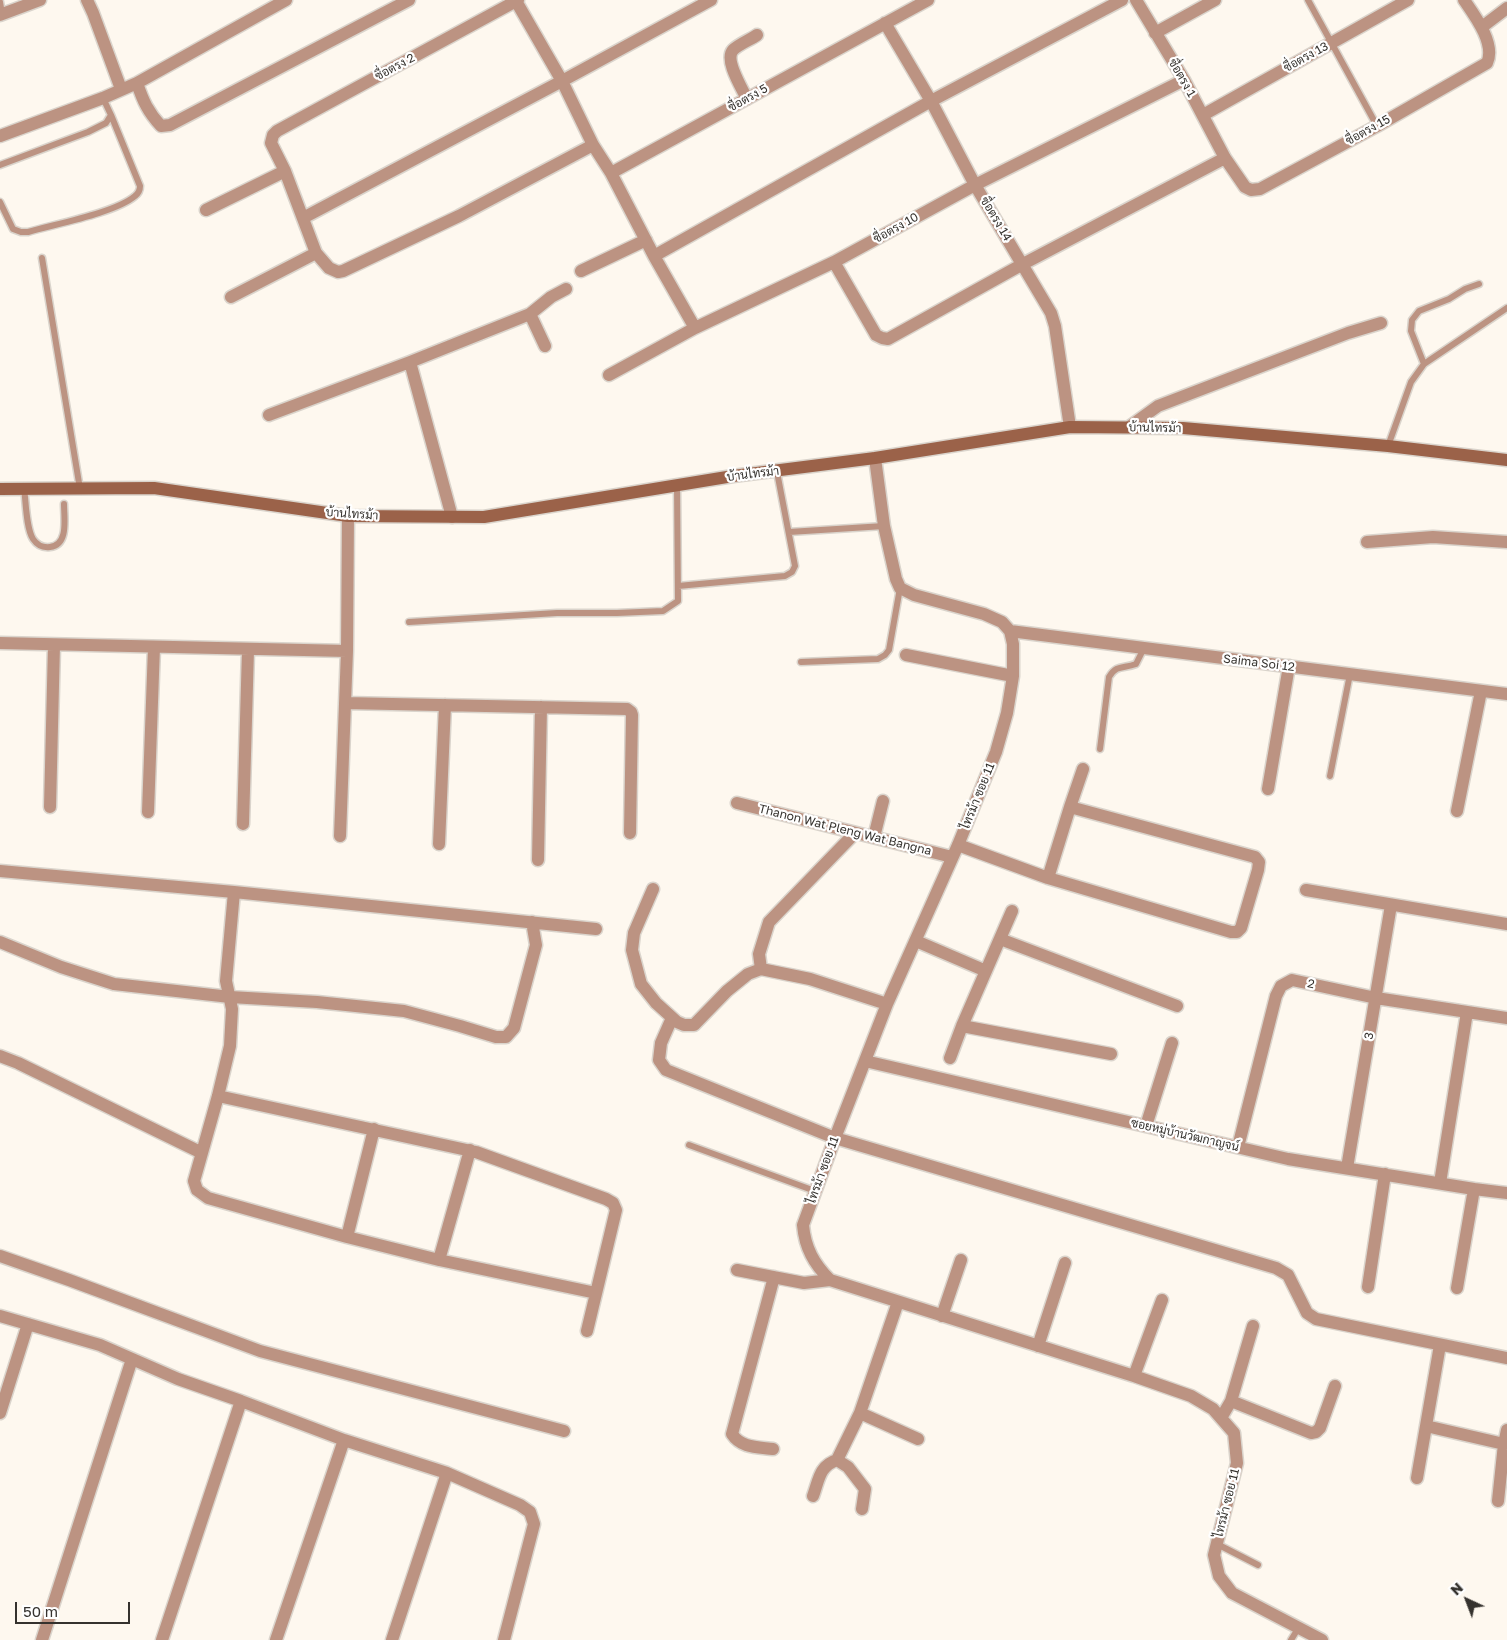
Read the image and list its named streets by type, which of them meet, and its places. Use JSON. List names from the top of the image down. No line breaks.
{"streets":{"street":["ซื่อตรง 13","ซื่อตรง 2","ซื่อตรง 1","ซื่อตรง 5","ซื่อตรง 15","ซื่อตรง 14","ซื่อตรง 10","บ้านไทรม้า","Saima Soi 12","ไทรม้า ซอย 11","Thanon Wat Pleng Wat Bangna","2","3","ซอยหมู่บ้านวัฒกาญจน์"]},"crossings":[["ซื่อตรง 13","ซื่อตรง 1"],["ซื่อตรง 1","ซื่อตรง 15"],["ซื่อตรง 1","ซื่อตรง 10"],["ซื่อตรง 5","ซื่อตรง 14"],["ซื่อตรง 14","ซื่อตรง 10"],["ซื่อตรง 14","บ้านไทรม้า"],["Saima Soi 12","ไทรม้า ซอย 11"],["ไทรม้า ซอย 11","Thanon Wat Pleng Wat Bangna"],["ไทรม้า ซอย 11","ซอยหมู่บ้านวัฒกาญจน์"],["2","3"],["2","ซอยหมู่บ้านวัฒกาญจน์"],["3","ซอยหมู่บ้านวัฒกาญจน์"]],"scale_bar":"50 m","north":"top left"}
